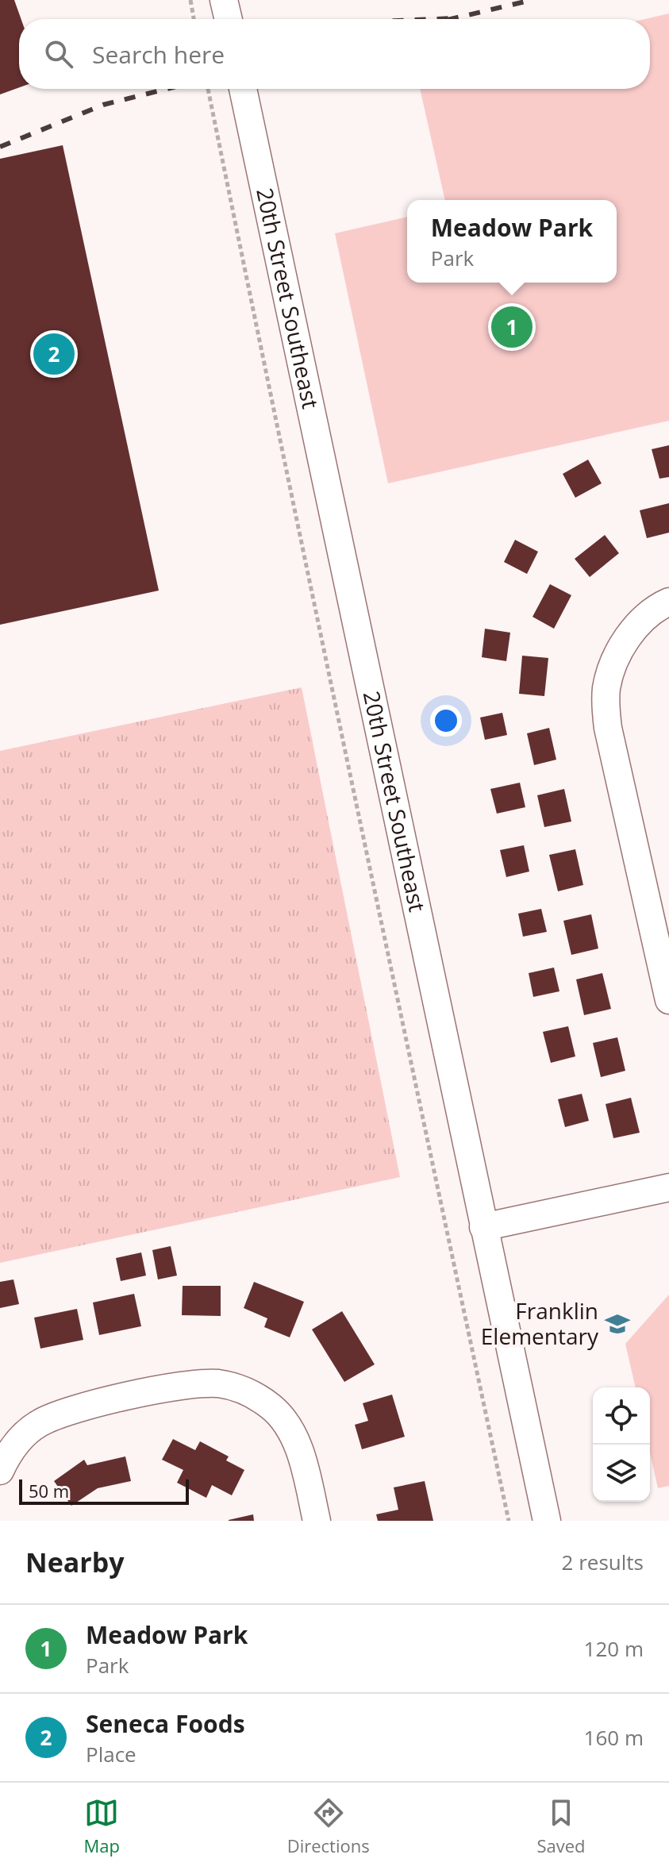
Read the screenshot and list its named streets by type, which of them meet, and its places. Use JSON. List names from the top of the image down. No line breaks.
{"streets":{"street":["20th Street Southeast"]},"places":{"school or university":["Franklin Elementary"]},"scale_bar":"50 m","page":{"search":"Search here","popup":["Meadow Park","Park"],"pins":["1","2"],"scale":"50 m","heading":["Nearby","2 results"],"list":[{"mark":"1","name":"Meadow Park","note":"Park","value":"120 m"},{"mark":"2","name":"Seneca Foods","note":"Place","value":"160 m"}],"nav":["Map","Directions","Saved"]}}
